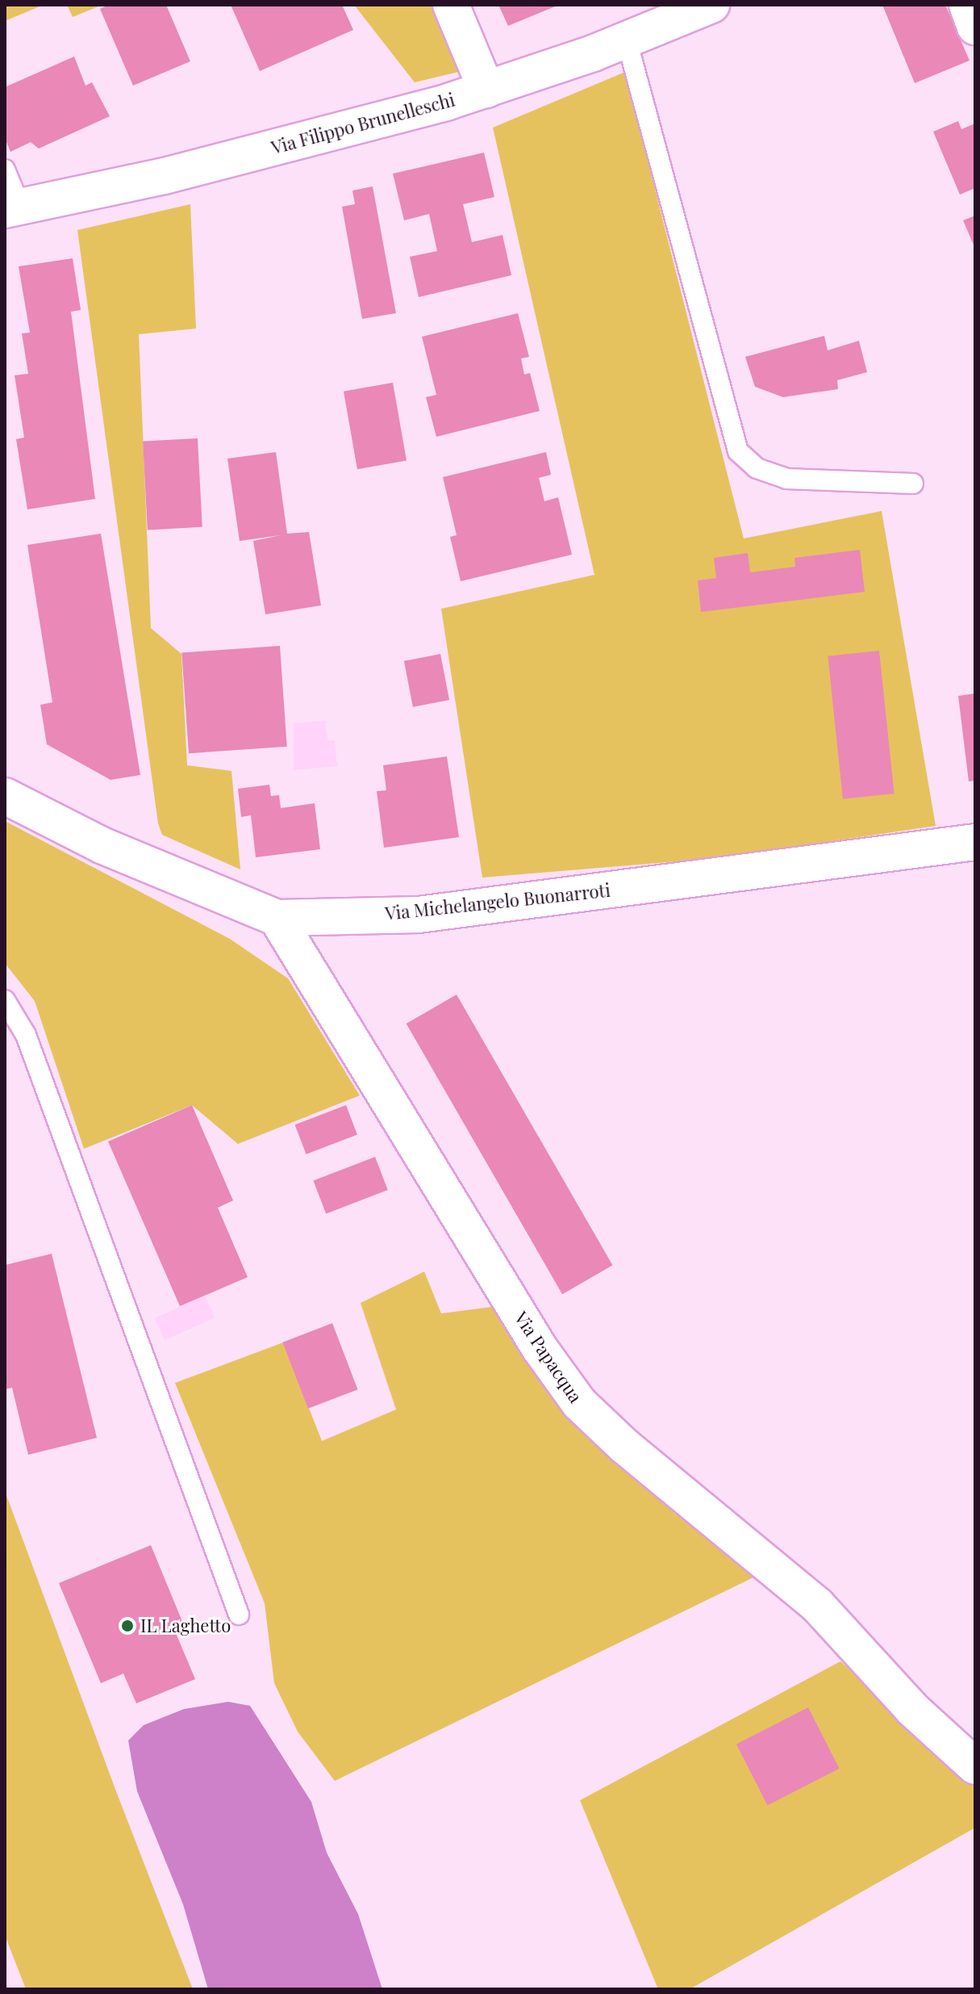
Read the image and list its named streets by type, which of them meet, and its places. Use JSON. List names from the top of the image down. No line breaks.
{"streets":{"street":["Via Filippo Brunelleschi","Via Michelangelo Buonarroti","Via Papacqua"]},"crossings":[["Via Michelangelo Buonarroti","Via Papacqua"]],"places":["IL Laghetto"]}
